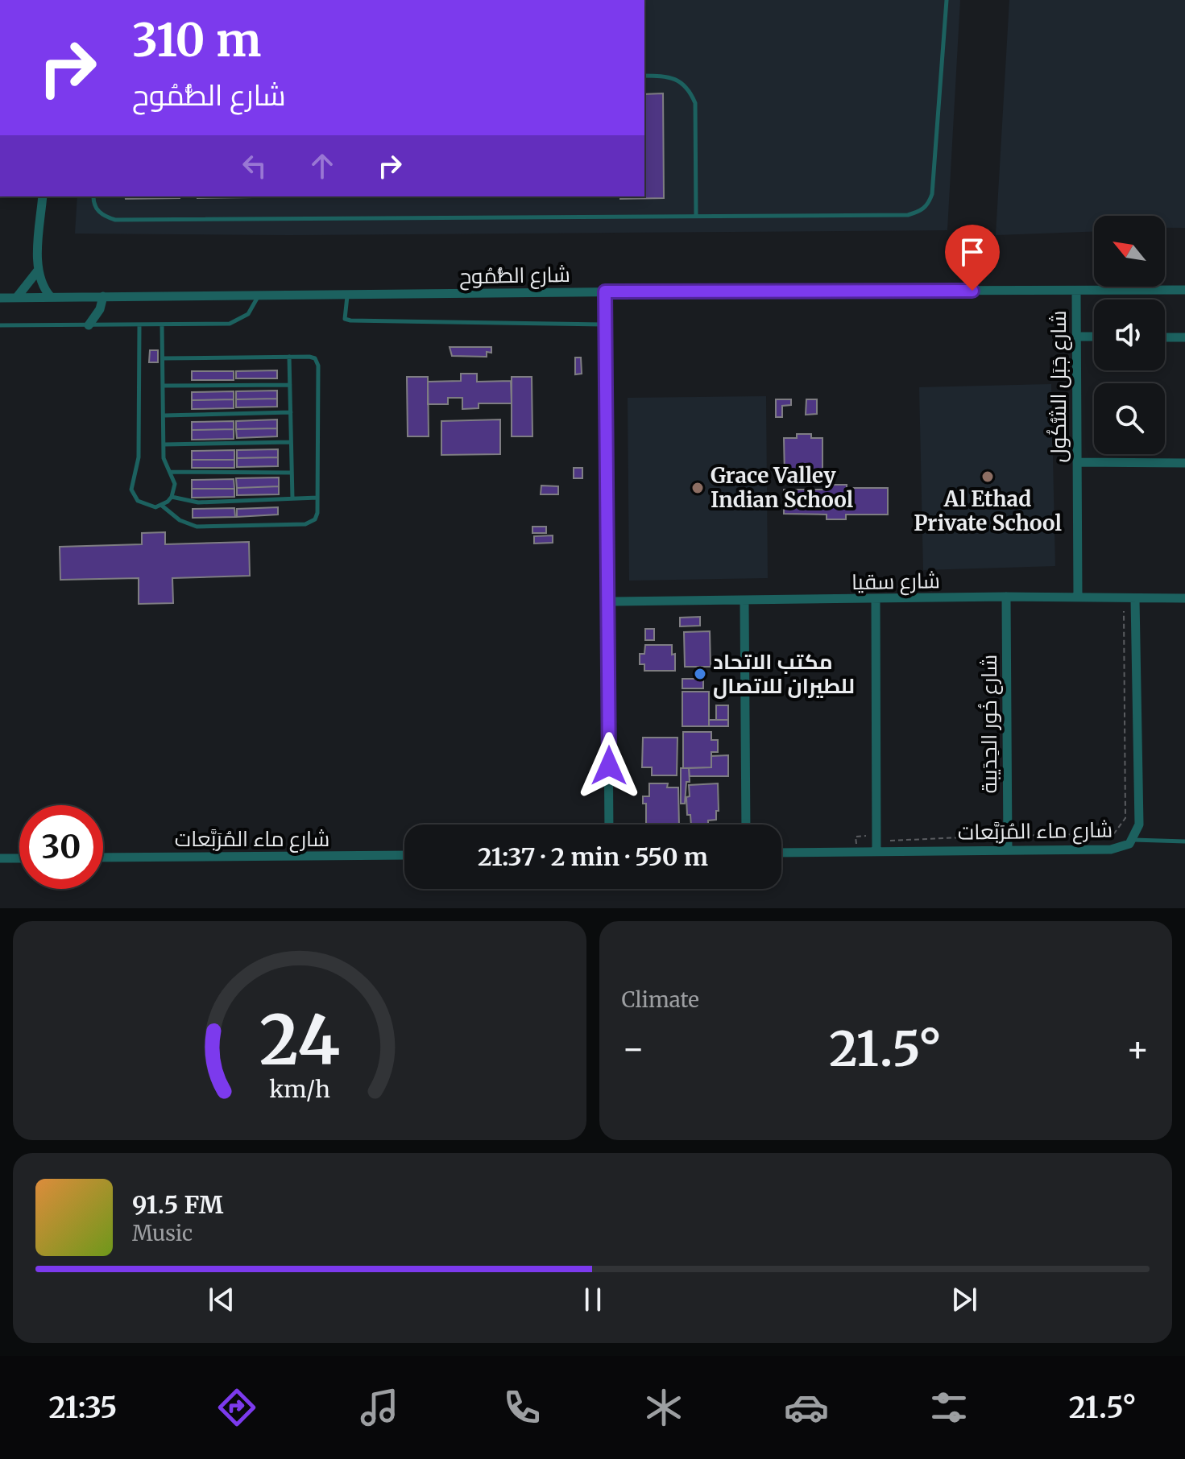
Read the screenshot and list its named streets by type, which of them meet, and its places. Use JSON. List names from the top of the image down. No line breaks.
{"streets":{"street":["شارع الطُّمُوح","شارع جَبَل الشُّكُول","شارع سقيا","شارع خُور الحِدَيبة","شارع ماء المُرَبَّعات"]},"crossings":[["شارع الطُّمُوح","شارع جَبَل الشُّكُول"],["شارع جَبَل الشُّكُول","شارع سقيا"],["شارع سقيا","شارع خُور الحِدَيبة"],["شارع سقيا","شارع ماء المُرَبَّعات"],["شارع خُور الحِدَيبة","شارع ماء المُرَبَّعات"]],"places":["Al Ethad Private School","Grace Valley Indian School","مكتب الاتحاد للطيران للاتصال"],"north":"top left","page":{"turn":["310 m","شارع الطُّمُوح"],"limit":"30","trip":"21:37 · 2 min · 550 m","tile":"Climate","heat":["−","21.5°","+"],"song":["91.5 FM","Music"],"tabs":["21:35","21.5°"],"gauge":["24","km/h"]}}
